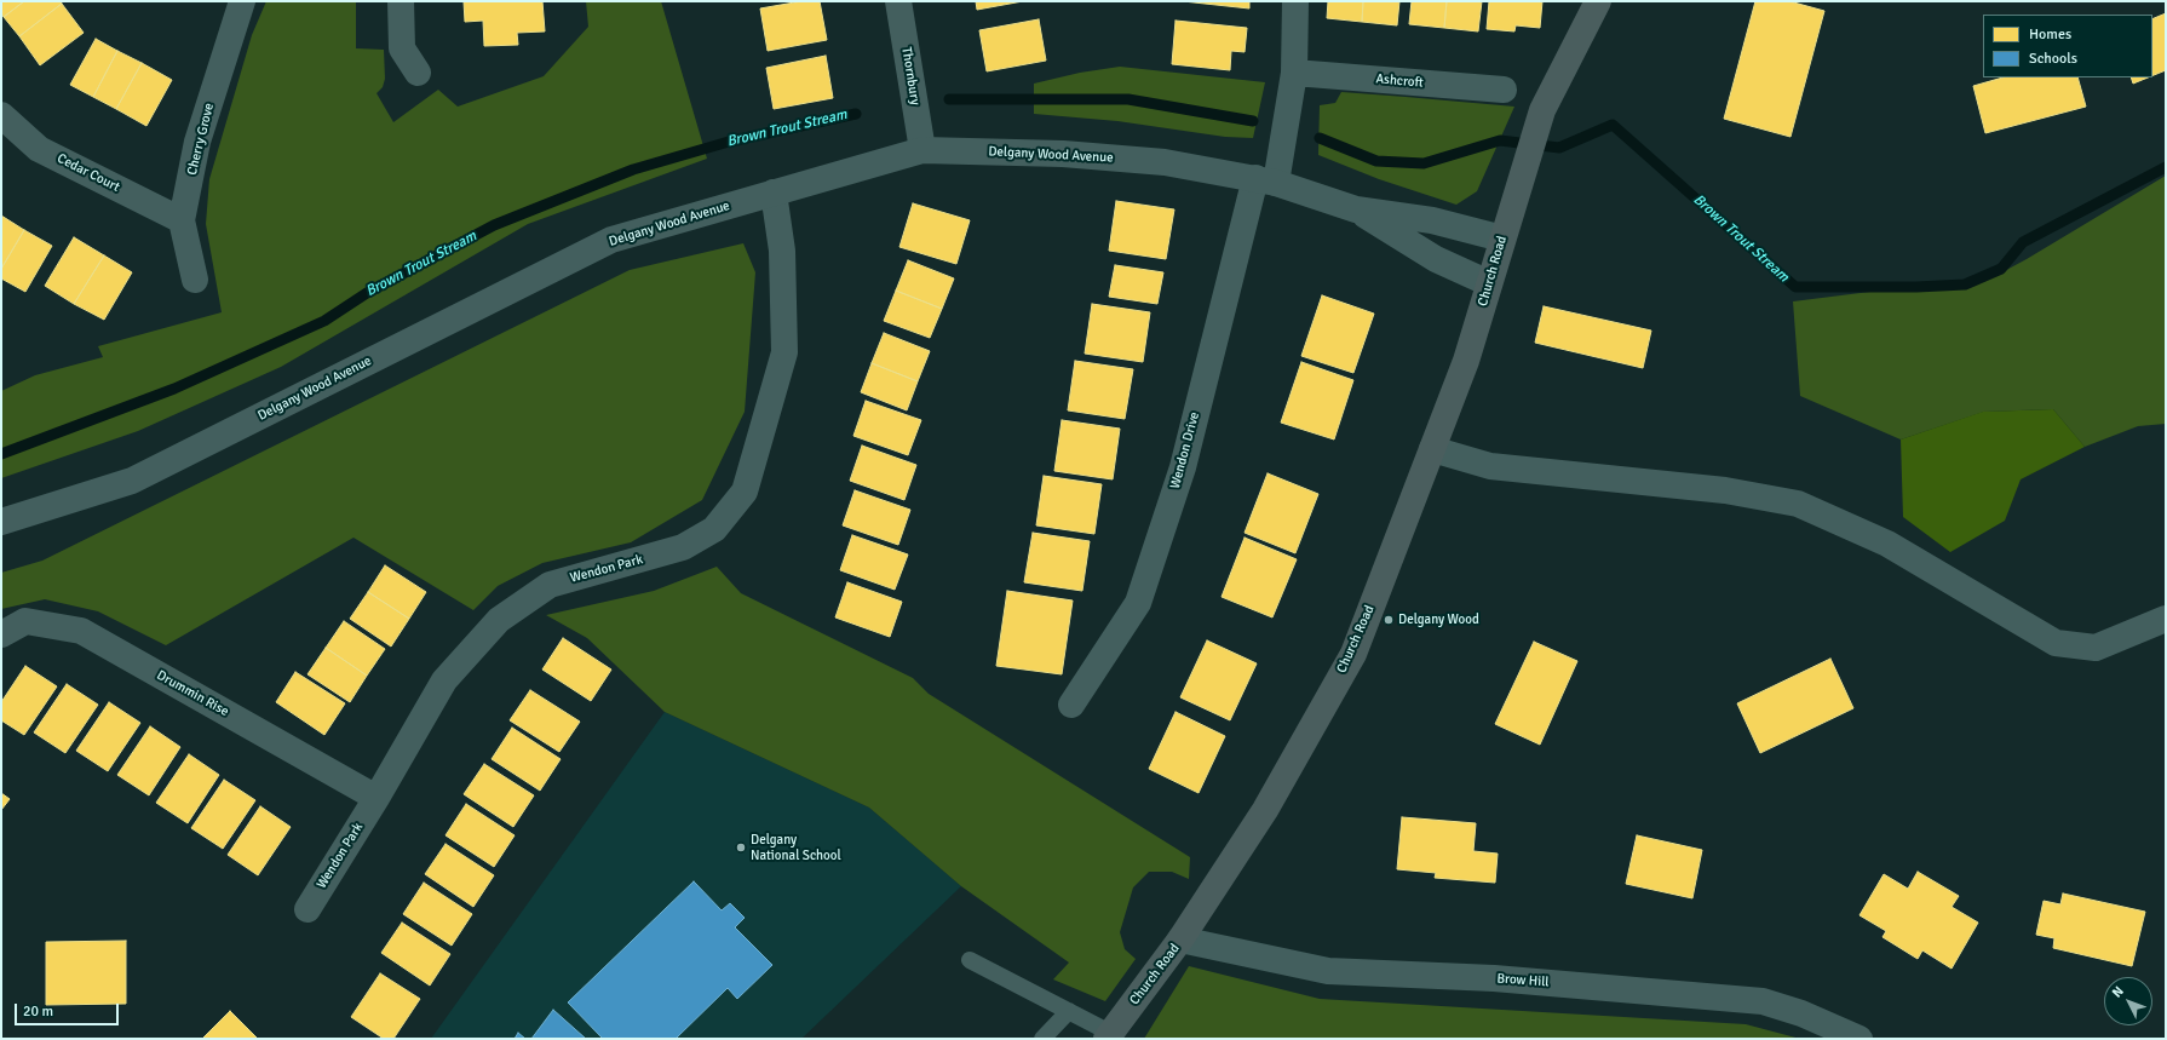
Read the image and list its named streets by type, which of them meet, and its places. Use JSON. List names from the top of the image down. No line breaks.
{"streets":{"main road":["Church Road"],"street":["Thornbury","Ashcroft","Cherry Grove","Delgany Wood Avenue","Cedar Court","Wendon Drive","Wendon Park","Drummin Rise","Brow Hill"]},"crossings":[["Thornbury","Delgany Wood Avenue"],["Cherry Grove","Cedar Court"],["Delgany Wood Avenue","Church Road"],["Delgany Wood Avenue","Wendon Drive"],["Delgany Wood Avenue","Wendon Park"],["Church Road","Brow Hill"],["Wendon Park","Drummin Rise"]],"water":["Brown Trout Stream"],"places":["Delgany Wood","Delgany National School"],"legend":["Homes","Schools"],"scale_bar":"20 m","north":"top left"}
